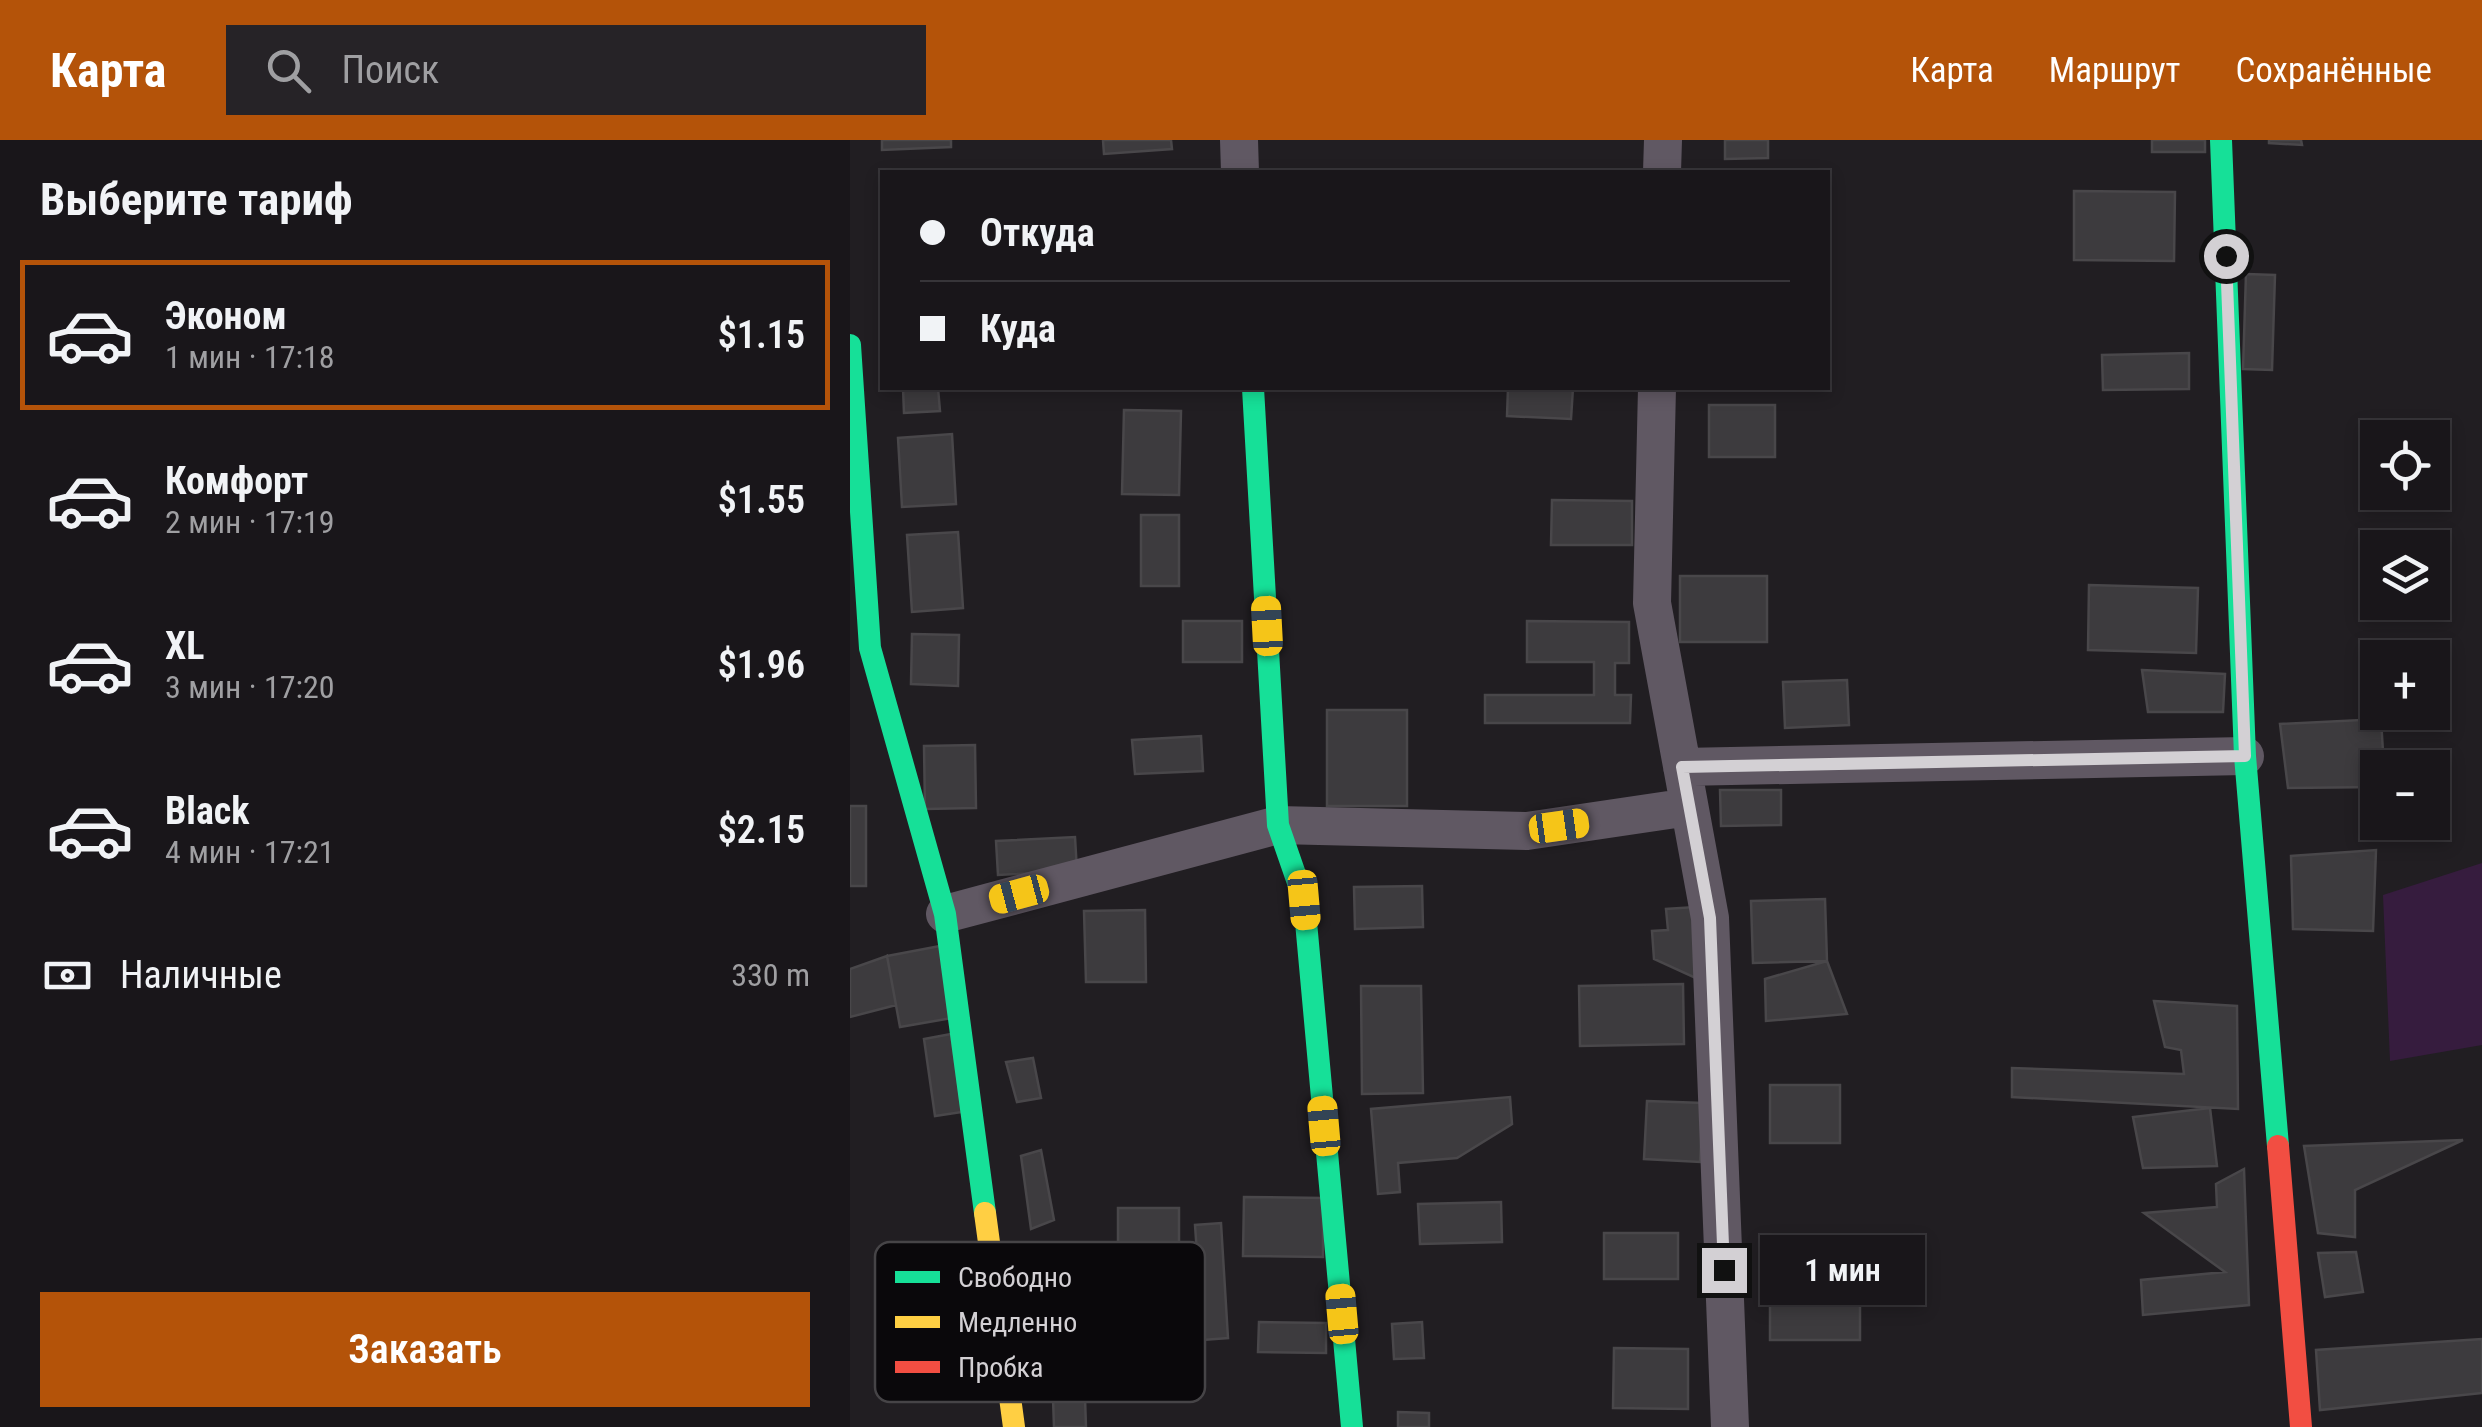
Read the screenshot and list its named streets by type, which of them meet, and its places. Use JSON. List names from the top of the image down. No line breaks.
{"legend":["Свободно","Медленно","Пробка"],"page":{"header":"Карта","search":"Поиск","nav":["Карта","Маршрут","Сохранённые"],"heading":"Выберите тариф","banner":["Откуда","Куда"],"list":[{"name":"Эконом","note":"1 мин · 17:18","value":"$1.15"},{"name":"Комфорт","note":"2 мин · 17:19","value":"$1.55"},{"name":"XL","note":"3 мин · 17:20","value":"$1.96"},{"name":"Black","note":"4 мин · 17:21","value":"$2.15"}],"map_buttons":["+","−"],"pay":["Наличные","330 m"],"bubble":"1 мин","buttons":"Заказать"}}
